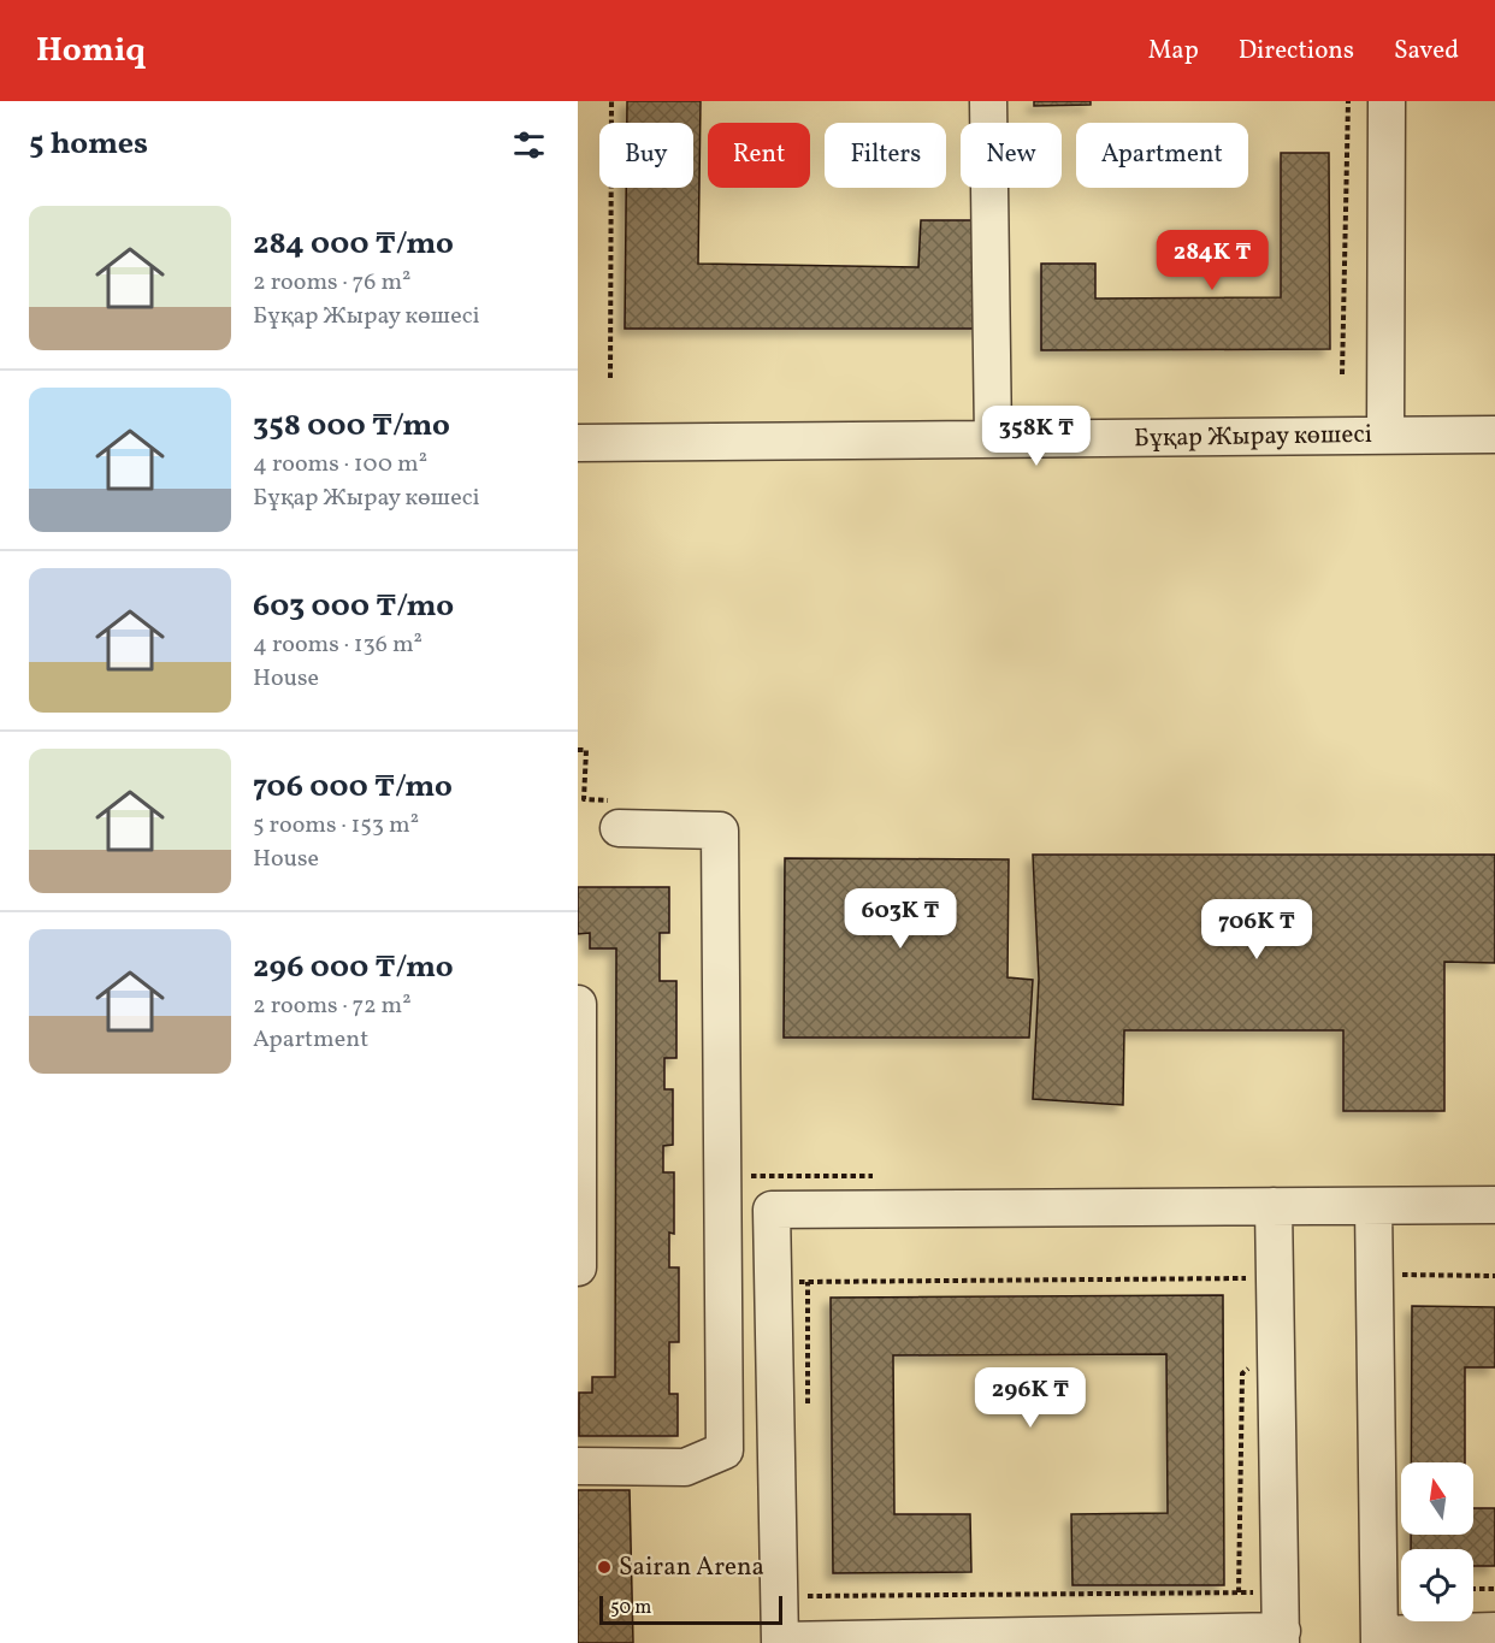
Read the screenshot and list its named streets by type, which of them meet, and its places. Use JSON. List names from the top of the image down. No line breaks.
{"streets":{"street":["Бұқар Жырау көшесі"]},"places":["Sairan Arena"],"scale_bar":"50 m","north":"top","page":{"header":"Homiq","nav":["Map","Directions","Saved"],"heading":"5 homes","chip":["Buy","Rent","Filters","New","Apartment"],"list":[{"name":"284 000 ₸/mo","note":"2 rooms · 76 m² · Бұқар Жырау көшесі"},{"name":"358 000 ₸/mo","note":"4 rooms · 100 m² · Бұқар Жырау көшесі"},{"name":"603 000 ₸/mo","note":"4 rooms · 136 m² · House"},{"name":"706 000 ₸/mo","note":"5 rooms · 153 m² · House"},{"name":"296 000 ₸/mo","note":"2 rooms · 72 m² · Apartment"}],"price":["284K ₸","358K ₸","603K ₸","706K ₸","296K ₸"],"scale":"50 m"}}
